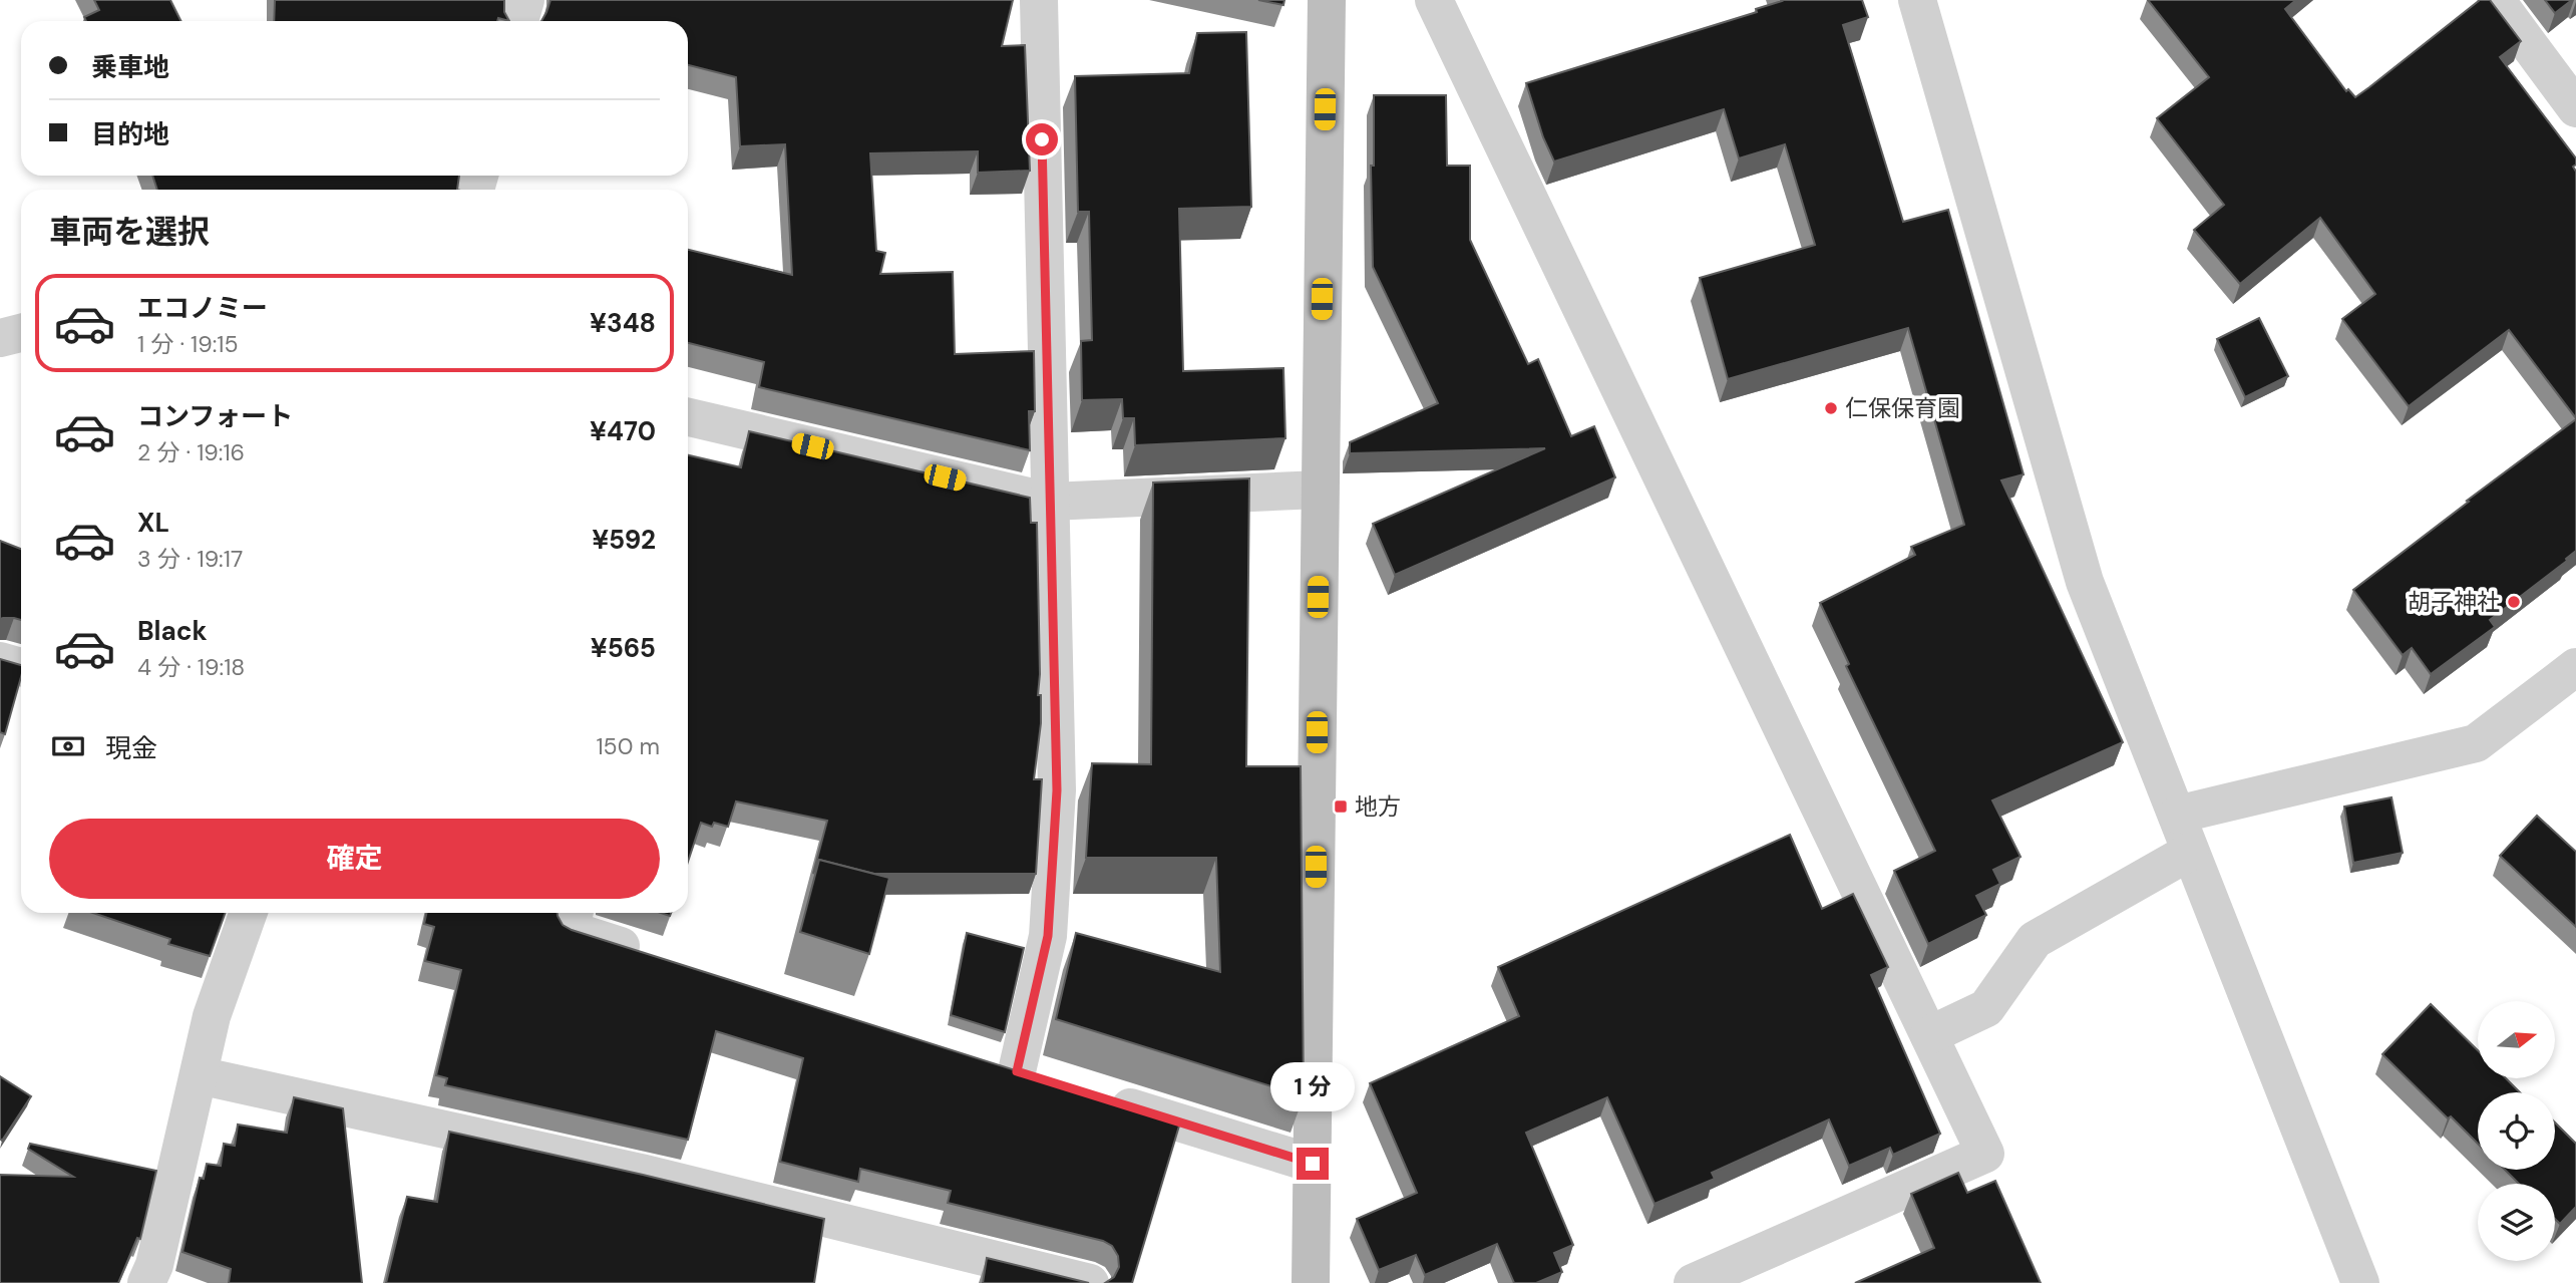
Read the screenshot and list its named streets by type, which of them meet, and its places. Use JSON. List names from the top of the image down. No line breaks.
{"places":{"other":["仁保保育園","胡子神社"],"transit":["地方"]},"north":"right","page":{"banner":["乗車地","目的地"],"heading":"車両を選択","list":[{"name":"エコノミー","note":"1 分 · 19:15","value":"¥348"},{"name":"コンフォート","note":"2 分 · 19:16","value":"¥470"},{"name":"XL","note":"3 分 · 19:17","value":"¥592"},{"name":"Black","note":"4 分 · 19:18","value":"¥565"}],"pay":["現金","150 m"],"buttons":"確定","bubble":"1 分"}}
